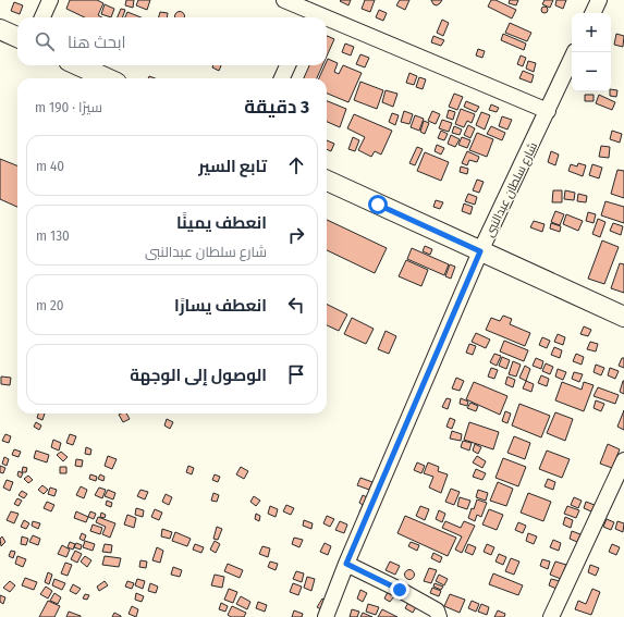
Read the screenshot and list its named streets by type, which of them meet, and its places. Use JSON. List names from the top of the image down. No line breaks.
{"streets":{"street":["شارع سلطان عبدالنبى"]},"page":{"map_buttons":["+","−"],"search":"ابحث هنا","heading":["3 دقيقة","سيرًا · 190 m"],"list":[["تابع السير","40 m"],["انعطف يمينًا","شارع سلطان عبدالنبى","130 m"],["انعطف يسارًا","20 m"],"الوصول إلى الوجهة"]}}
